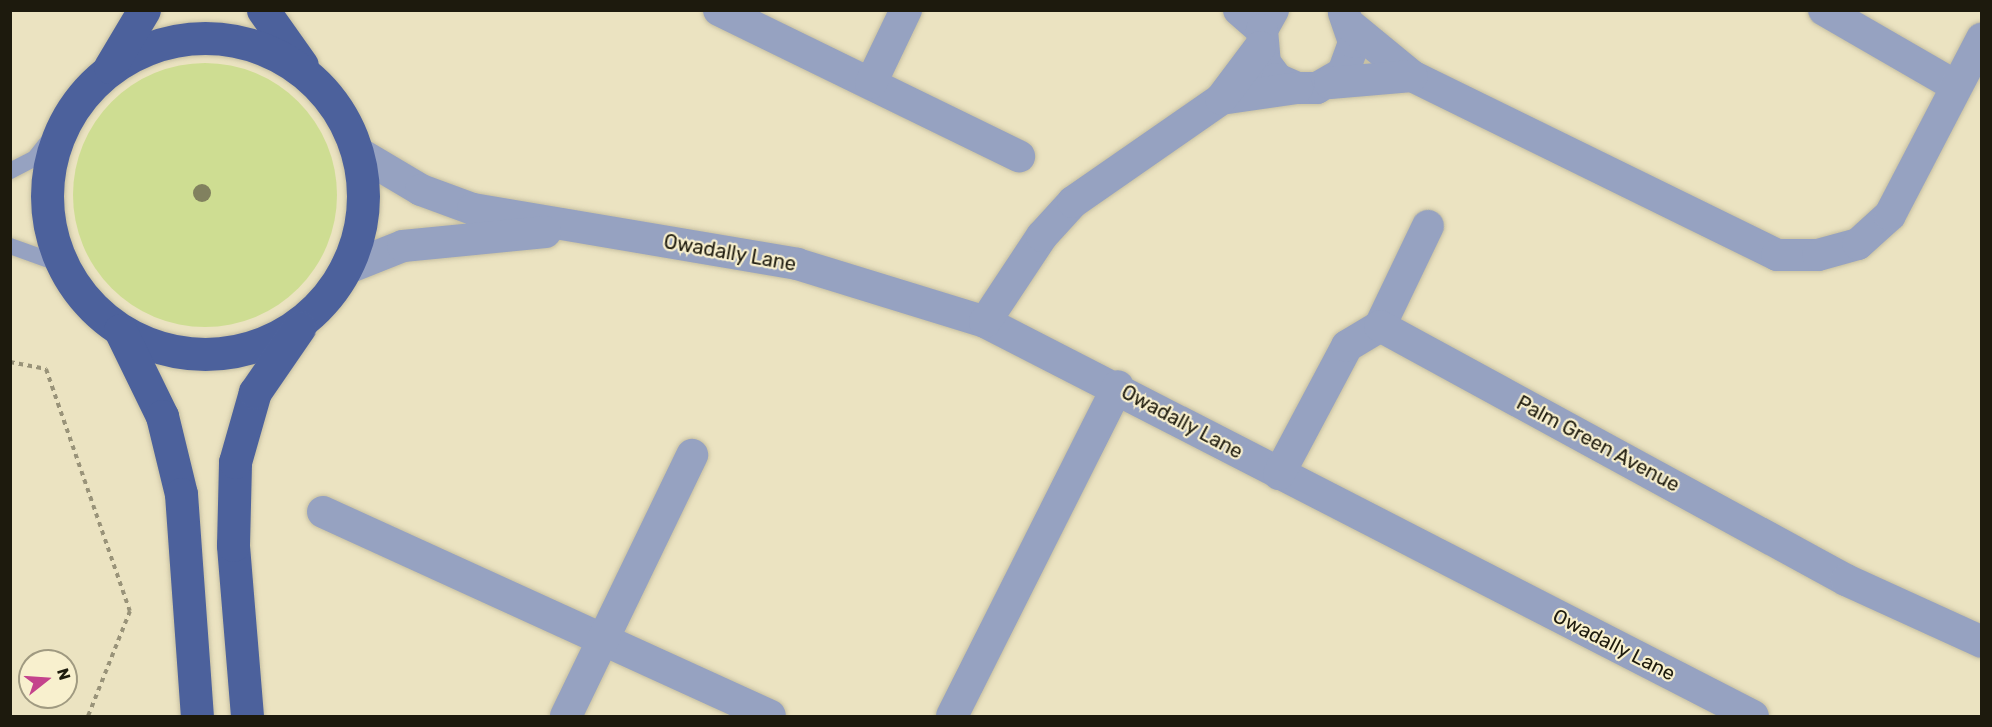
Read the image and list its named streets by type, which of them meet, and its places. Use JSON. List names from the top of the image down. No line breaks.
{"streets":{"street":["Owadally Lane","Palm Green Avenue"]},"north":"right"}
